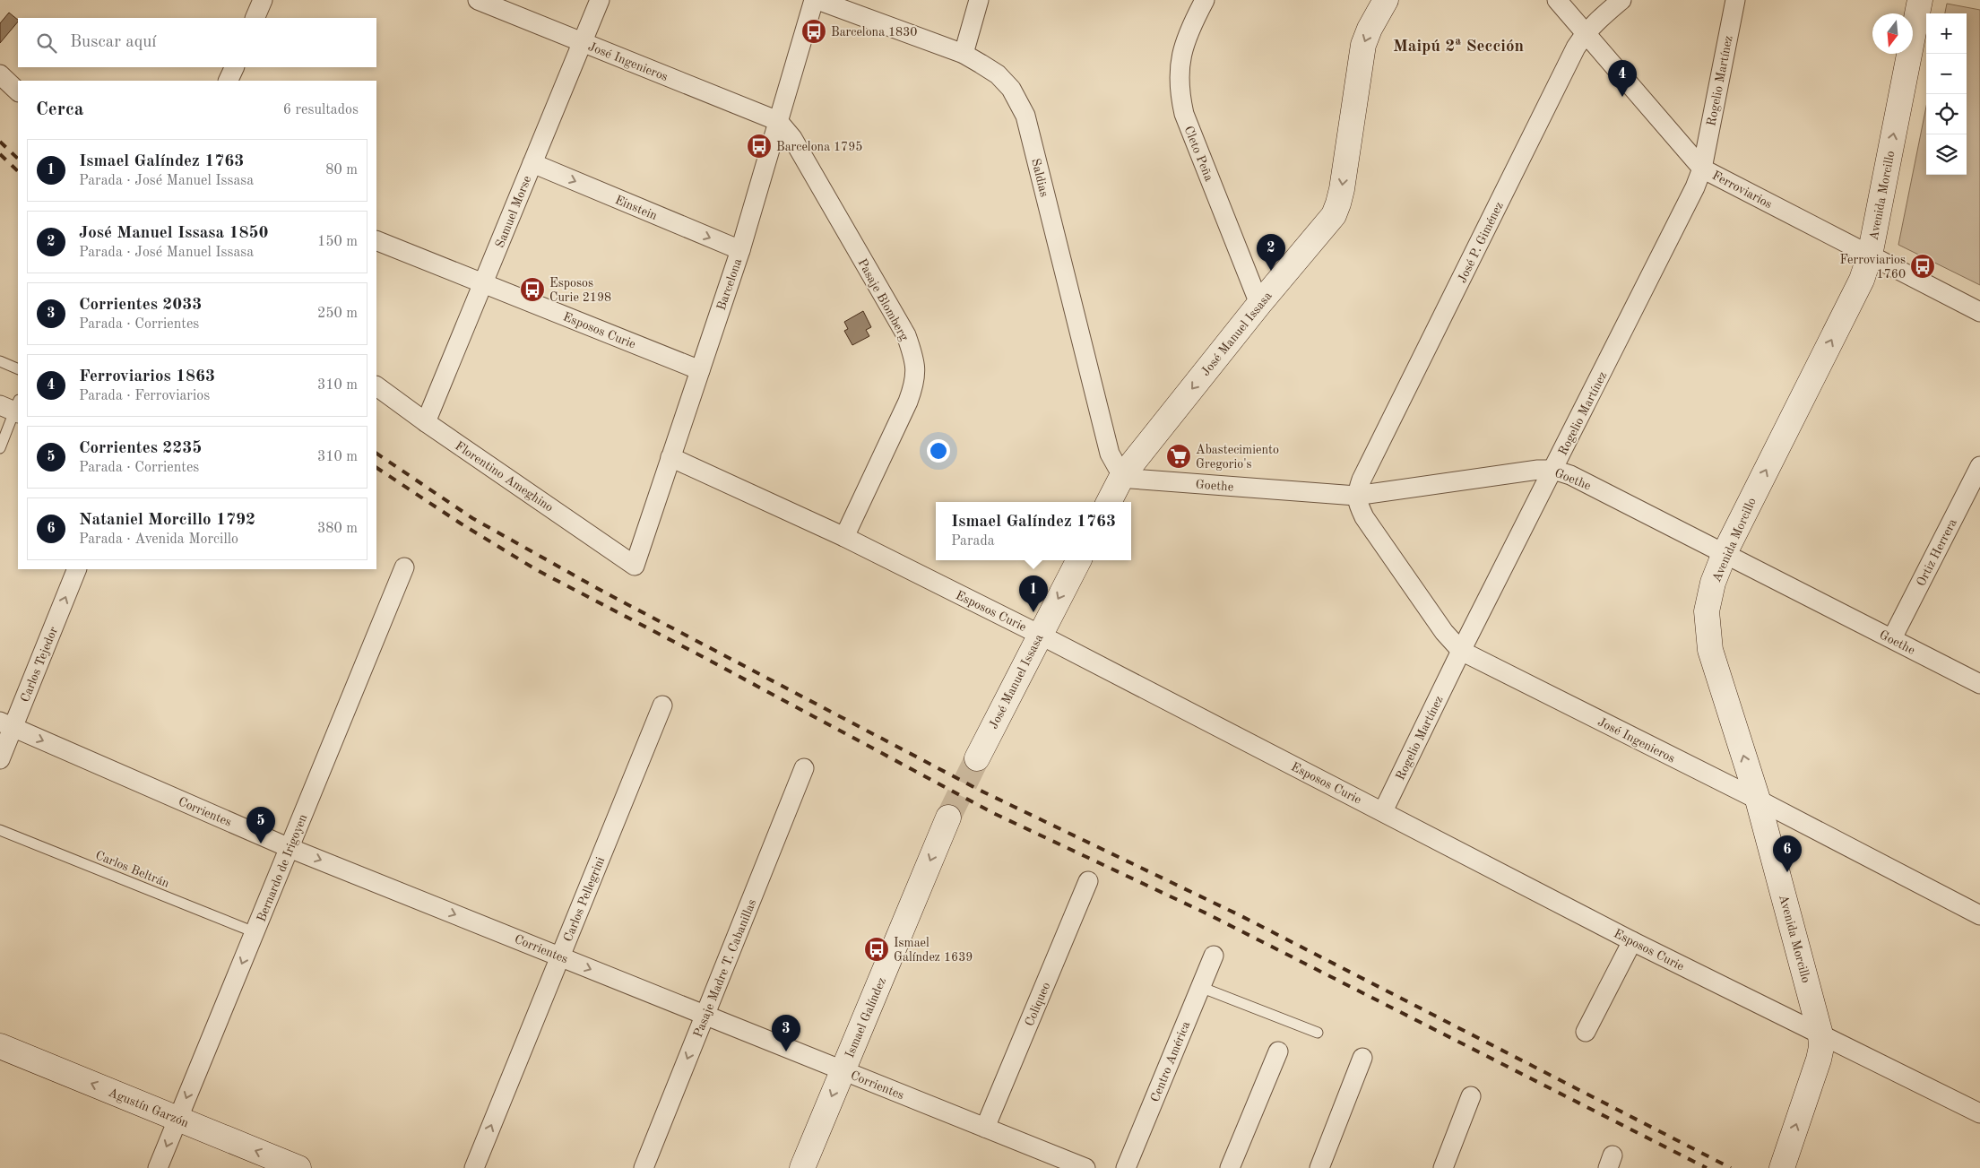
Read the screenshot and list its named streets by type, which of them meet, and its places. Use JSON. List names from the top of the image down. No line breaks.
{"streets":{"main road":["Avenida Morcillo","José Manuel Issasa","Ismael Galíndez","Agustín Garzón"],"street":["José Ingenieros","Rogelio Martínez","Cleto Peña","Saldias","Ferroviarios","Einstein","Samuel Morse","José P. Giménez","Barcelona","Pasaje Blomberg","Esposos Curie","Florentino Ameghino","Goethe","Ortiz Herrera","Carlos Tejedor","Corrientes","Bernardo de Irigoyen","Carlos Pellegrini","Pasaje Madre T. Cabanillas","Coliqueo","Centro América"],"lane":["Carlos Beltrán"]},"crossings":[["José Ingenieros","Rogelio Martínez"],["José Ingenieros","Avenida Morcillo"],["José Ingenieros","Samuel Morse"],["José Ingenieros","José P. Giménez"],["José Ingenieros","Barcelona"],["José Ingenieros","Pasaje Blomberg"],["José Ingenieros","Goethe"],["Rogelio Martínez","Ferroviarios"],["Rogelio Martínez","Esposos Curie"],["Rogelio Martínez","Goethe"],["Cleto Peña","José Manuel Issasa"],["Saldias","José Manuel Issasa"],["Saldias","Goethe"],["Ferroviarios","Avenida Morcillo"],["Ferroviarios","José P. Giménez"],["Avenida Morcillo","Esposos Curie"],["Avenida Morcillo","Goethe"],["Einstein","Samuel Morse"],["Einstein","Barcelona"],["Samuel Morse","Esposos Curie"],["Samuel Morse","Florentino Ameghino"],["José P. Giménez","Goethe"],["Barcelona","Pasaje Blomberg"],["Barcelona","Esposos Curie"],["Barcelona","Florentino Ameghino"],["Pasaje Blomberg","Esposos Curie"],["Esposos Curie","José Manuel Issasa"],["José Manuel Issasa","Goethe"],["Goethe","Ortiz Herrera"],["Carlos Tejedor","Corrientes"],["Corrientes","Bernardo de Irigoyen"],["Corrientes","Carlos Pellegrini"],["Corrientes","Pasaje Madre T. Cabanillas"],["Corrientes","Coliqueo"],["Corrientes","Ismael Galíndez"],["Bernardo de Irigoyen","Carlos Beltrán"],["Bernardo de Irigoyen","Agustín Garzón"]],"one_way":["Avenida Morcillo","Einstein","José Manuel Issasa","Carlos Tejedor","Corrientes","Bernardo de Irigoyen","Carlos Pellegrini","Pasaje Madre T. Cabanillas","Ismael Galíndez","Agustín Garzón"],"districts":["Maipú 2ª Sección"],"places":{"bus stop":["Barcelona 1830","Barcelona 1795","Ferroviarios 1760","Esposos Curie 2198","Ismael Galíndez 1639"],"supermarket":["Abastecimiento Gregorio's"]},"north":"bottom","page":{"map_buttons":["+","−"],"search":"Buscar aquí","pins":["4","2","1","5","6","3"],"heading":["Cerca","6 resultados"],"list":[{"mark":"1","name":"Ismael Galíndez 1763","note":"Parada · José Manuel Issasa","value":"80 m"},{"mark":"2","name":"José Manuel Issasa 1850","note":"Parada · José Manuel Issasa","value":"150 m"},{"mark":"3","name":"Corrientes 2033","note":"Parada · Corrientes","value":"250 m"},{"mark":"4","name":"Ferroviarios 1863","note":"Parada · Ferroviarios","value":"310 m"},{"mark":"5","name":"Corrientes 2235","note":"Parada · Corrientes","value":"310 m"},{"mark":"6","name":"Nataniel Morcillo 1792","note":"Parada · Avenida Morcillo","value":"380 m"}],"popup":["Ismael Galíndez 1763","Parada"]}}
